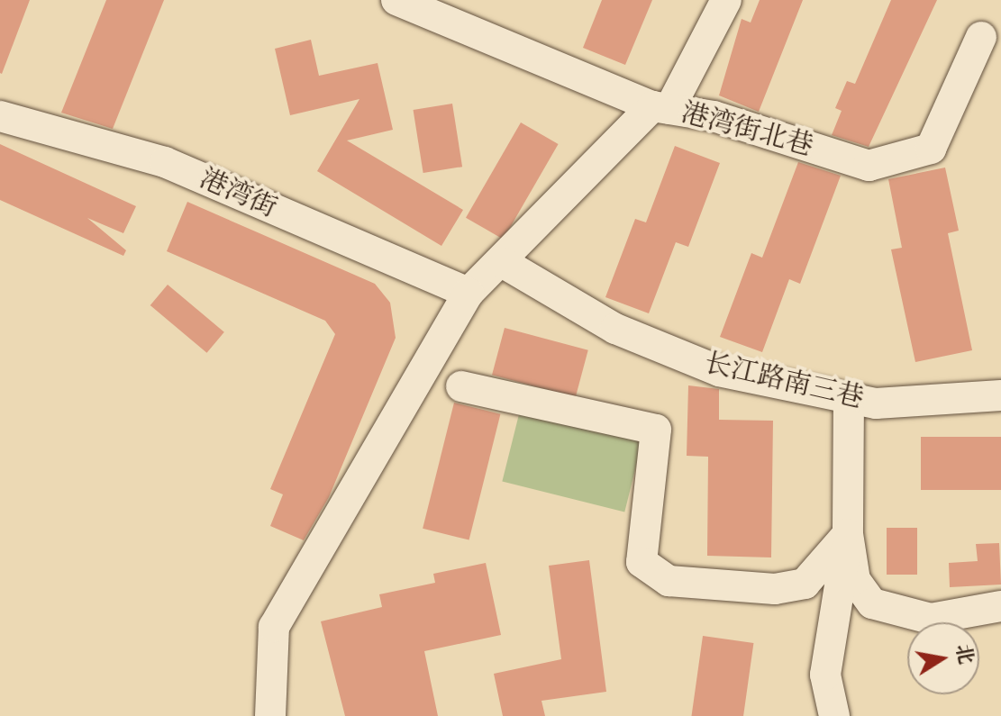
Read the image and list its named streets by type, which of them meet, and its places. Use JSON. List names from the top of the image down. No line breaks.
{"streets":{"street":["港湾街北巷","港湾街","长江路南三巷"]},"crossings":[["港湾街北巷","长江路南三巷"]],"north":"right"}
